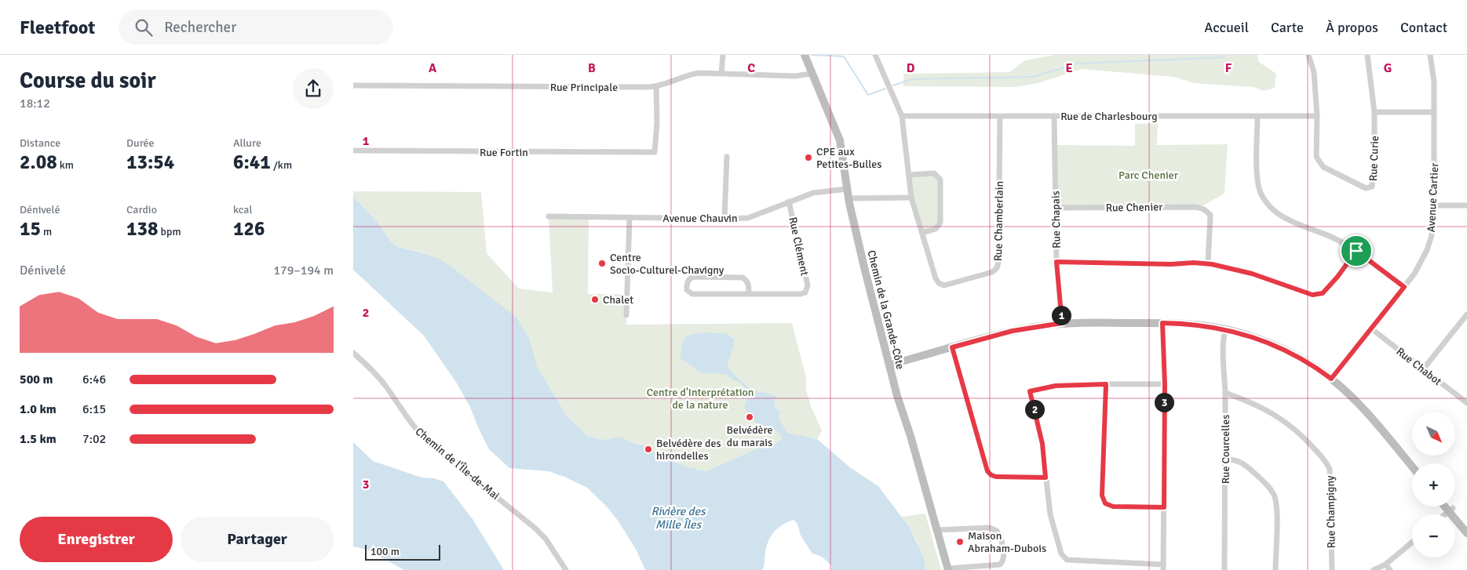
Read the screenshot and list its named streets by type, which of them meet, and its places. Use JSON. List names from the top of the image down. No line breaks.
{"streets":{"street":["Rue Principale","Rue de Charlesbourg","Rue Fortin","Rue Curie","Avenue Cartier","Rue Chenier","Avenue Chauvin","Rue Chapais","Rue Chamberlain","Rue Clément","Chemin de la Grande-Côte","Rue Chabot","Rue Courcelles","Chemin de l'Île-de-Mai","Rue Champigny"]},"crossings":[["Rue Principale","Rue Fortin"],["Rue Principale","Chemin de la Grande-Côte"],["Rue de Charlesbourg","Rue Curie"],["Rue de Charlesbourg","Rue Chapais"],["Rue de Charlesbourg","Rue Chamberlain"],["Avenue Cartier","Rue Chabot"],["Rue Chenier","Rue Chapais"],["Avenue Chauvin","Rue Clément"],["Avenue Chauvin","Chemin de la Grande-Côte"],["Rue Courcelles","Rue Champigny"]],"water":["Rivière des Mille Îles"],"parks":["Parc Chenier","Centre d'Interprétation de la nature"],"places":["CPE aux Petites-Bulles","Centre Socio-Culturel-Chavigny","Chalet","Belvédère du marais","Belvédère des hirondelles","Maison Abraham-Dubois"],"scale_bar":"100 m","north":"bottom right","page":{"header":"Fleetfoot","search":"Rechercher","nav":["Accueil","Carte","À propos","Contact"],"heading":["Course du soir","18:12"],"stats":[["Distance","2.08 km"],["Durée","13:54"],["Allure","6:41 /km"],["Dénivelé","15 m"],["Cardio","138 bpm"],["kcal","126"]],"chart":["Dénivelé","179–194 m"],"pins":["1","3","2"],"list":[{"name":"500 m","note":"6:46"},{"name":"1.0 km","note":"6:15"},{"name":"1.5 km","note":"7:02"}],"map_buttons":["+","−"],"buttons":["Enregistrer","Partager"],"scale":"100 m"},"grid":{"columns":["A","B","C","D","E","F","G"],"rows":["1","2","3"]}}
